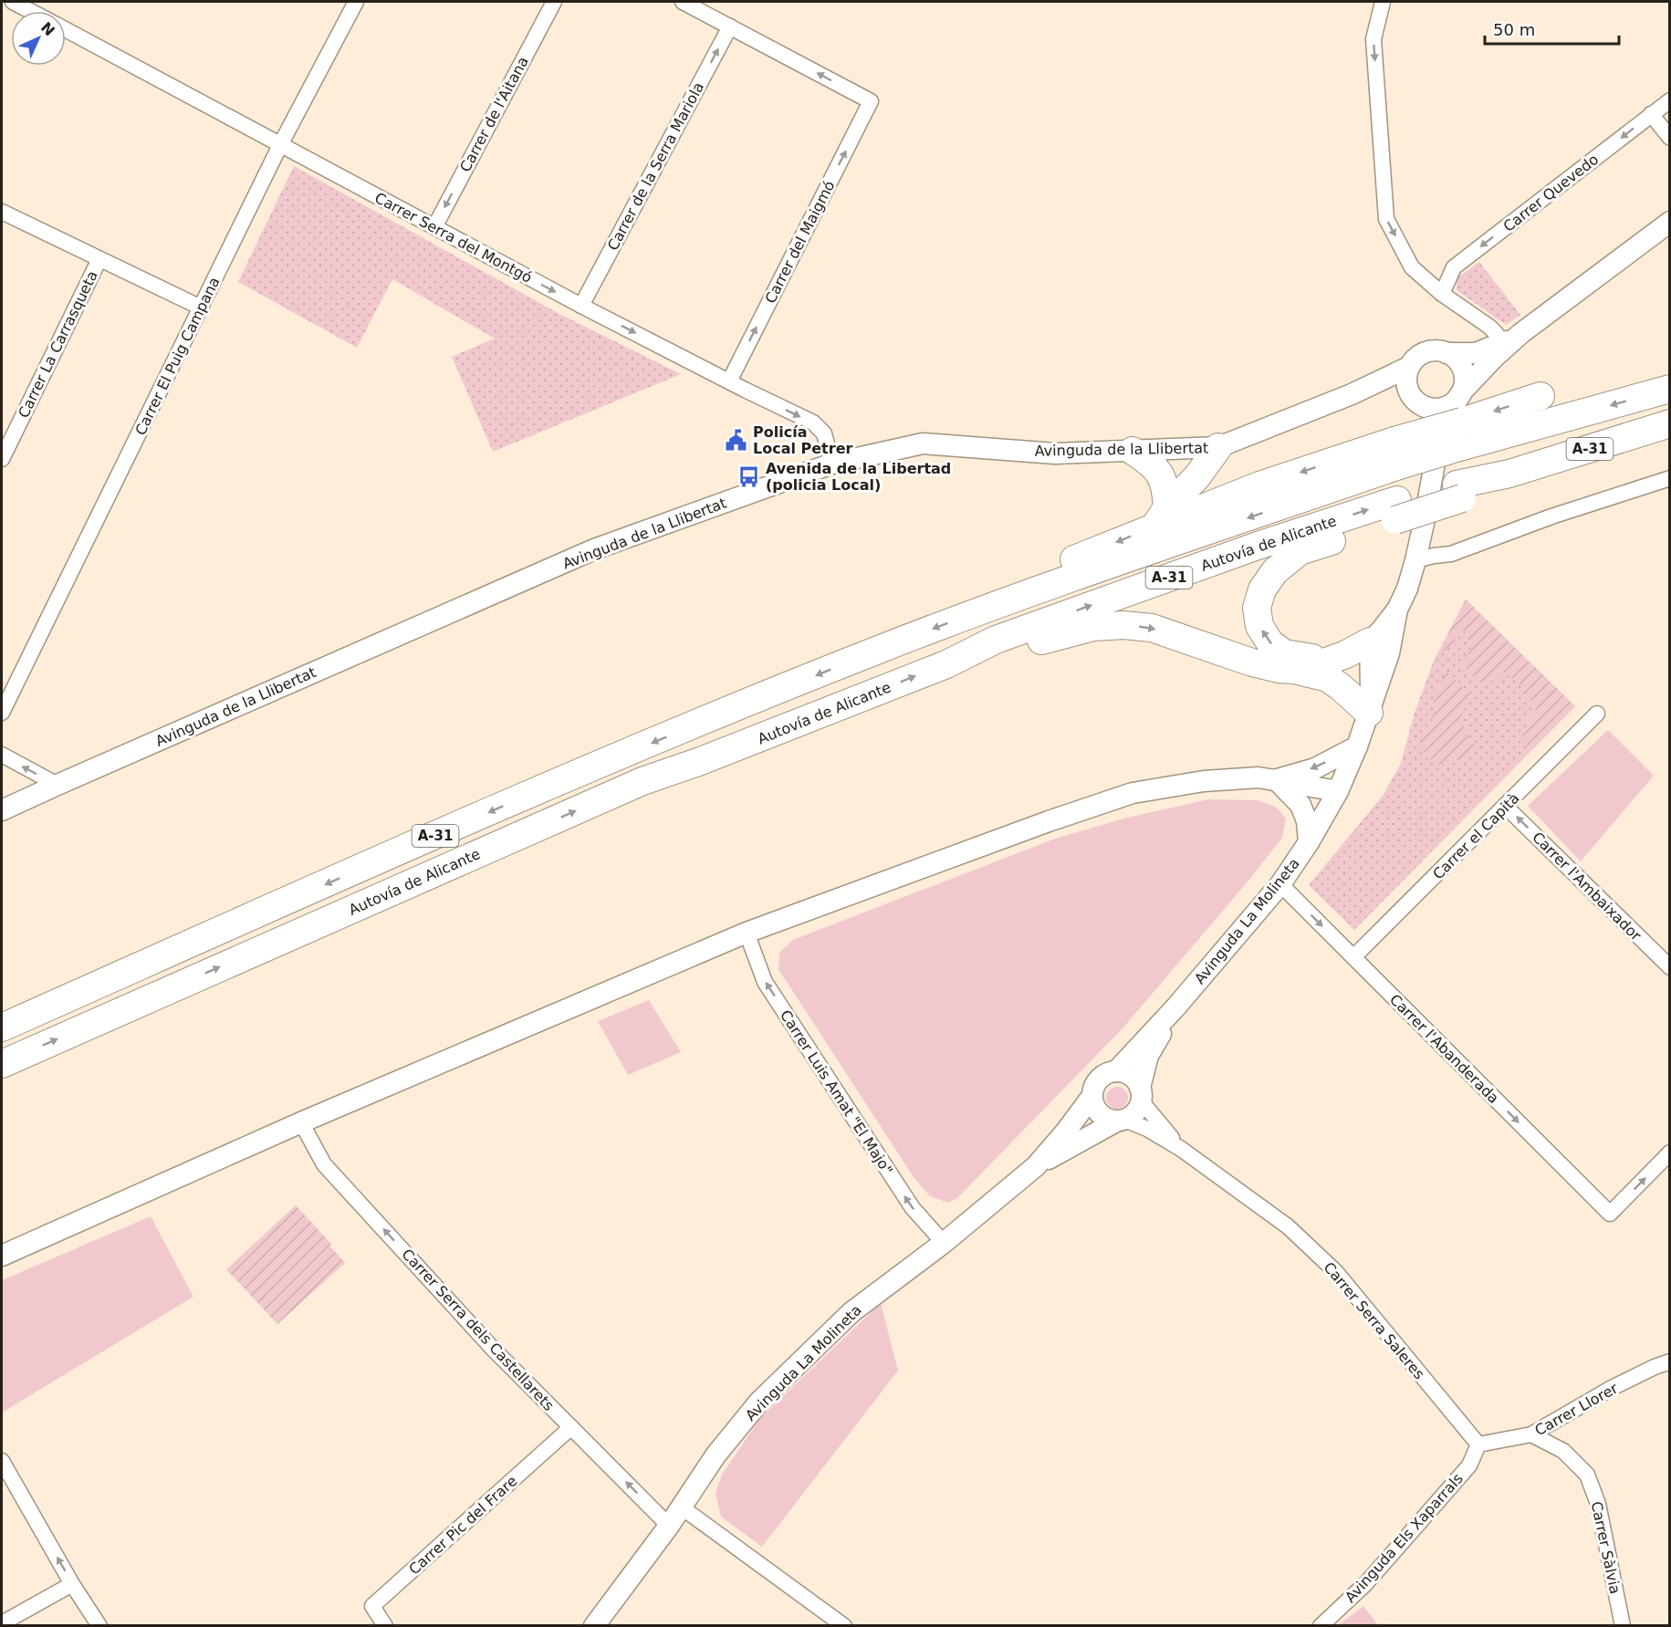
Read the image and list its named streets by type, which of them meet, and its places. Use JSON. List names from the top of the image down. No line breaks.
{"streets":{"highway":["A-31","Autovía de Alicante"],"street":["Carrer de l'Aitana","Carrer de la Serra Mariola","Carrer Quevedo","Carrer Serra del Montgó","Carrer del Maigmó","Carrer La Carrasqueta","Carrer El Puig Campana","Avinguda de la Llibertat","Carrer el Capità","Carrer l'Ambaixador","Avinguda La Molineta","Carrer l'Abanderada","Carrer Luis Amat \"El Majo\"","Carrer Serra Saleres","Carrer Serra dels Castellarets","Carrer Llorer","Carrer Pic del Frare","Avinguda Els Xaparrals","Carrer Sàlvia"]},"crossings":[["Carrer de l'Aitana","Carrer Serra del Montgó"],["Carrer de la Serra Mariola","Carrer Serra del Montgó"],["Carrer de la Serra Mariola","Carrer del Maigmó"],["Carrer Serra del Montgó","Carrer del Maigmó"],["Carrer Serra del Montgó","Carrer El Puig Campana"],["Carrer Serra del Montgó","Avinguda de la Llibertat"],["Avinguda de la Llibertat","Autovía de Alicante"],["Avinguda de la Llibertat","Avinguda La Molineta"],["Autovía de Alicante","Avinguda La Molineta"],["Carrer el Capità","Carrer l'Ambaixador"],["Carrer el Capità","Carrer l'Abanderada"],["Avinguda La Molineta","Carrer l'Abanderada"],["Avinguda La Molineta","Carrer Luis Amat \"El Majo\""],["Avinguda La Molineta","Carrer Serra Saleres"],["Avinguda La Molineta","Carrer Serra dels Castellarets"],["Carrer Serra Saleres","Carrer Llorer"],["Carrer Serra Saleres","Avinguda Els Xaparrals"],["Carrer Serra dels Castellarets","Carrer Pic del Frare"],["Carrer Llorer","Avinguda Els Xaparrals"],["Carrer Llorer","Carrer Sàlvia"]],"one_way":["Carrer de l'Aitana","Carrer de la Serra Mariola","Carrer Serra del Montgó","Carrer l'Ambaixador","Carrer l'Abanderada","Carrer Luis Amat \"El Majo\"","Carrer Serra dels Castellarets"],"places":{"public building":["Policía Local Petrer"],"bus stop":["Avenida de la Libertad (policia Local)"]},"scale_bar":"50 m","north":"top right"}
